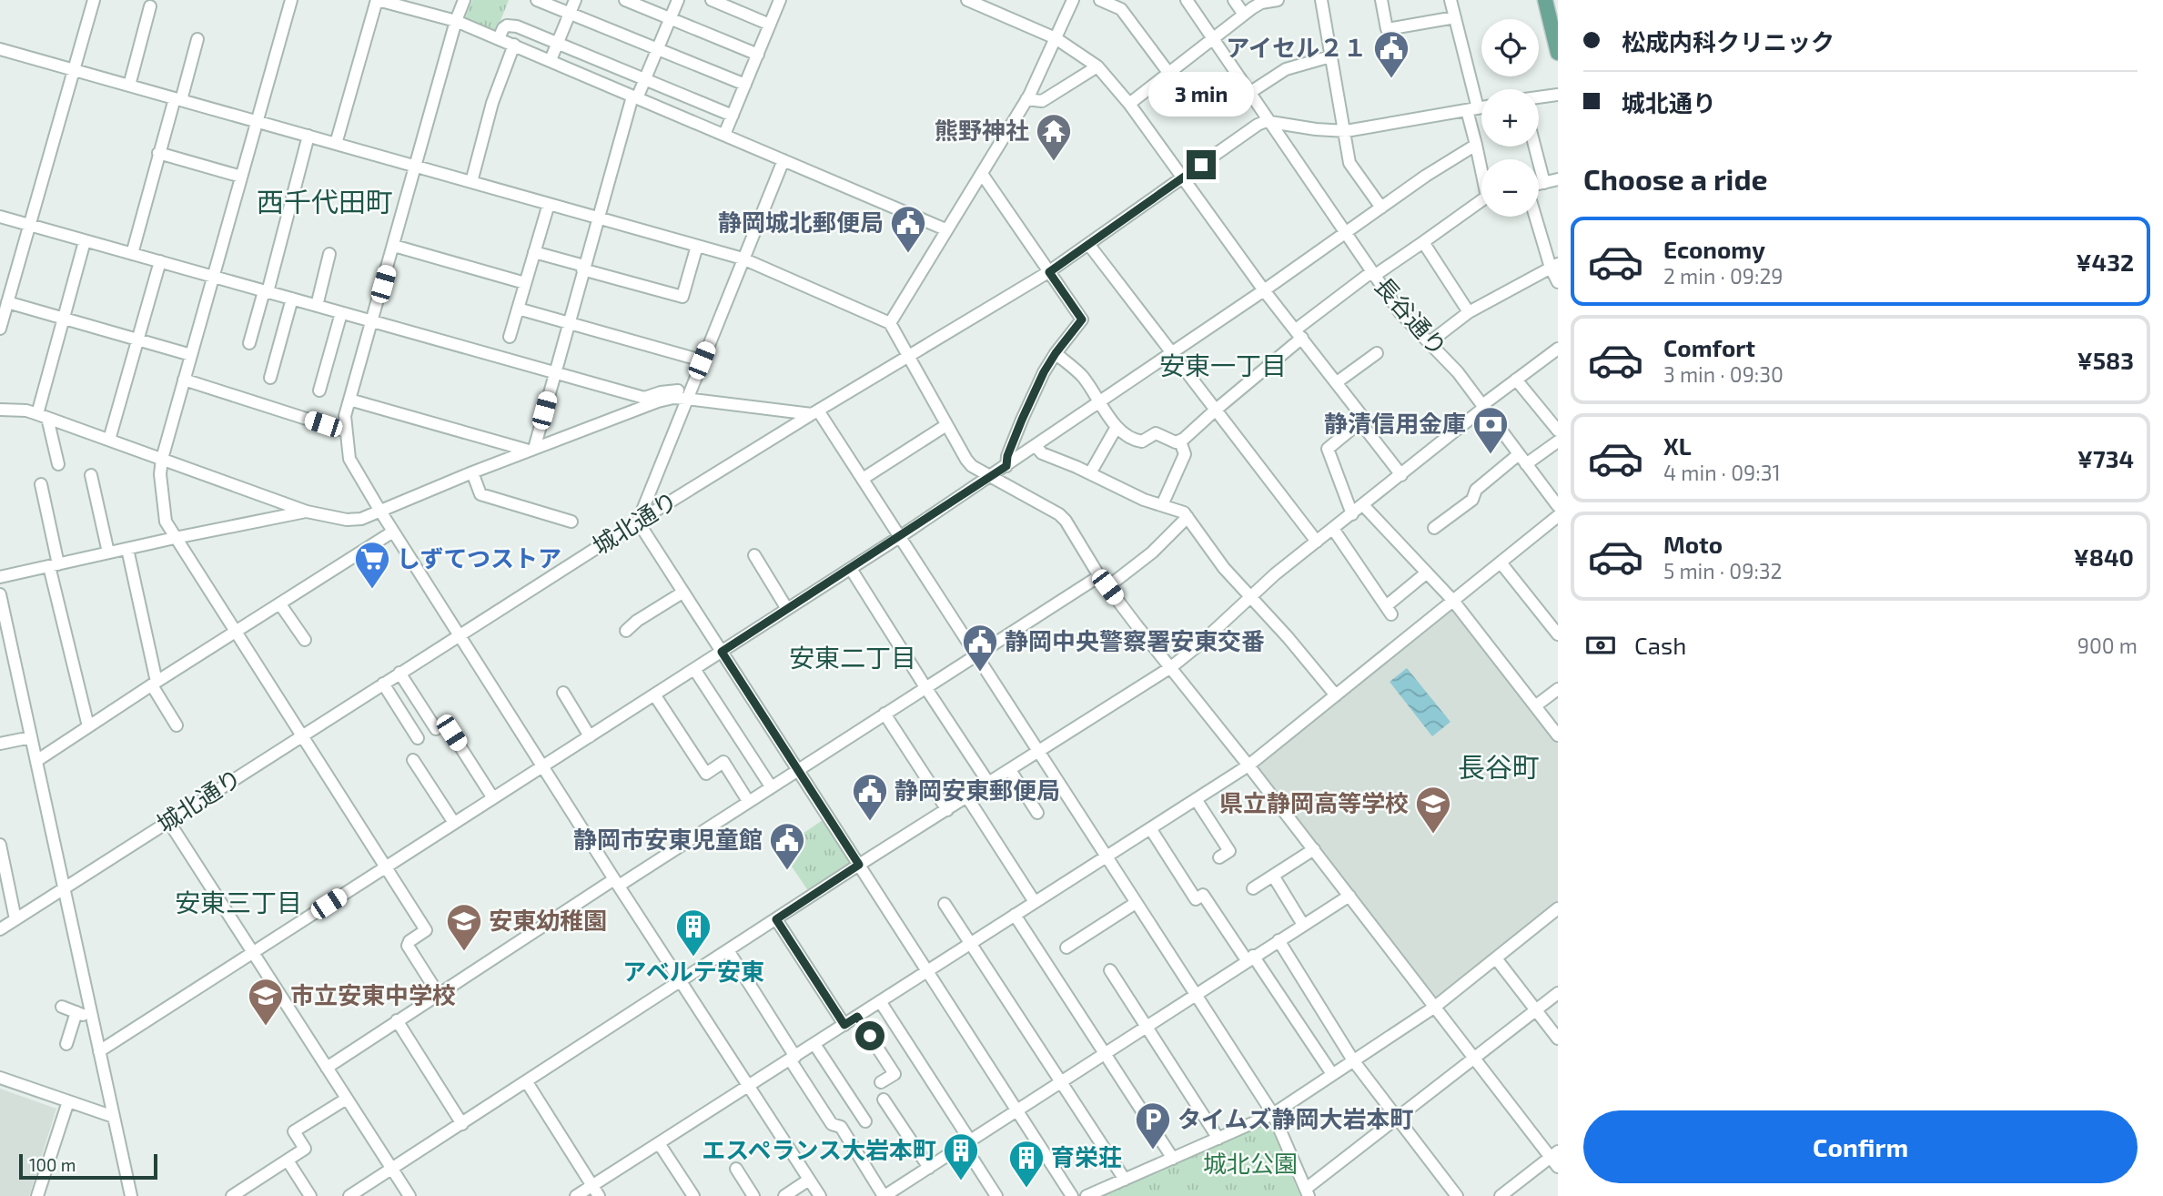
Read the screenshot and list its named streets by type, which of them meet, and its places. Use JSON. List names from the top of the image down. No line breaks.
{"streets":{"street":["長谷通り","城北通り"]},"crossings":[["長谷通り","城北通り"]],"districts":["西千代田町","安東一丁目","安東二丁目","長谷町","安東三丁目"],"parks":["城北公園"],"places":{"public building":["アイセル２１","静岡城北郵便局","静岡中央警察署安東交番","静岡安東郵便局","静岡市安東児童館"],"temple":["熊野神社"],"bank":["静清信用金庫"],"supermarket":["しずてつストア"],"school or university":["県立静岡高等学校","安東幼稚園","市立安東中学校"],"building":["アベルテ安東","エスペランス大岩本町","育栄荘"],"parking":["タイムズ静岡大岩本町"]},"scale_bar":"100 m","page":{"banner":["松成内科クリニック","城北通り"],"map_buttons":["+","−"],"bubble":"3 min","heading":"Choose a ride","list":[{"name":"Economy","note":"2 min · 09:29","value":"¥432"},{"name":"Comfort","note":"3 min · 09:30","value":"¥583"},{"name":"XL","note":"4 min · 09:31","value":"¥734"},{"name":"Moto","note":"5 min · 09:32","value":"¥840"}],"pay":["Cash","900 m"],"buttons":"Confirm","scale":"100 m"}}
